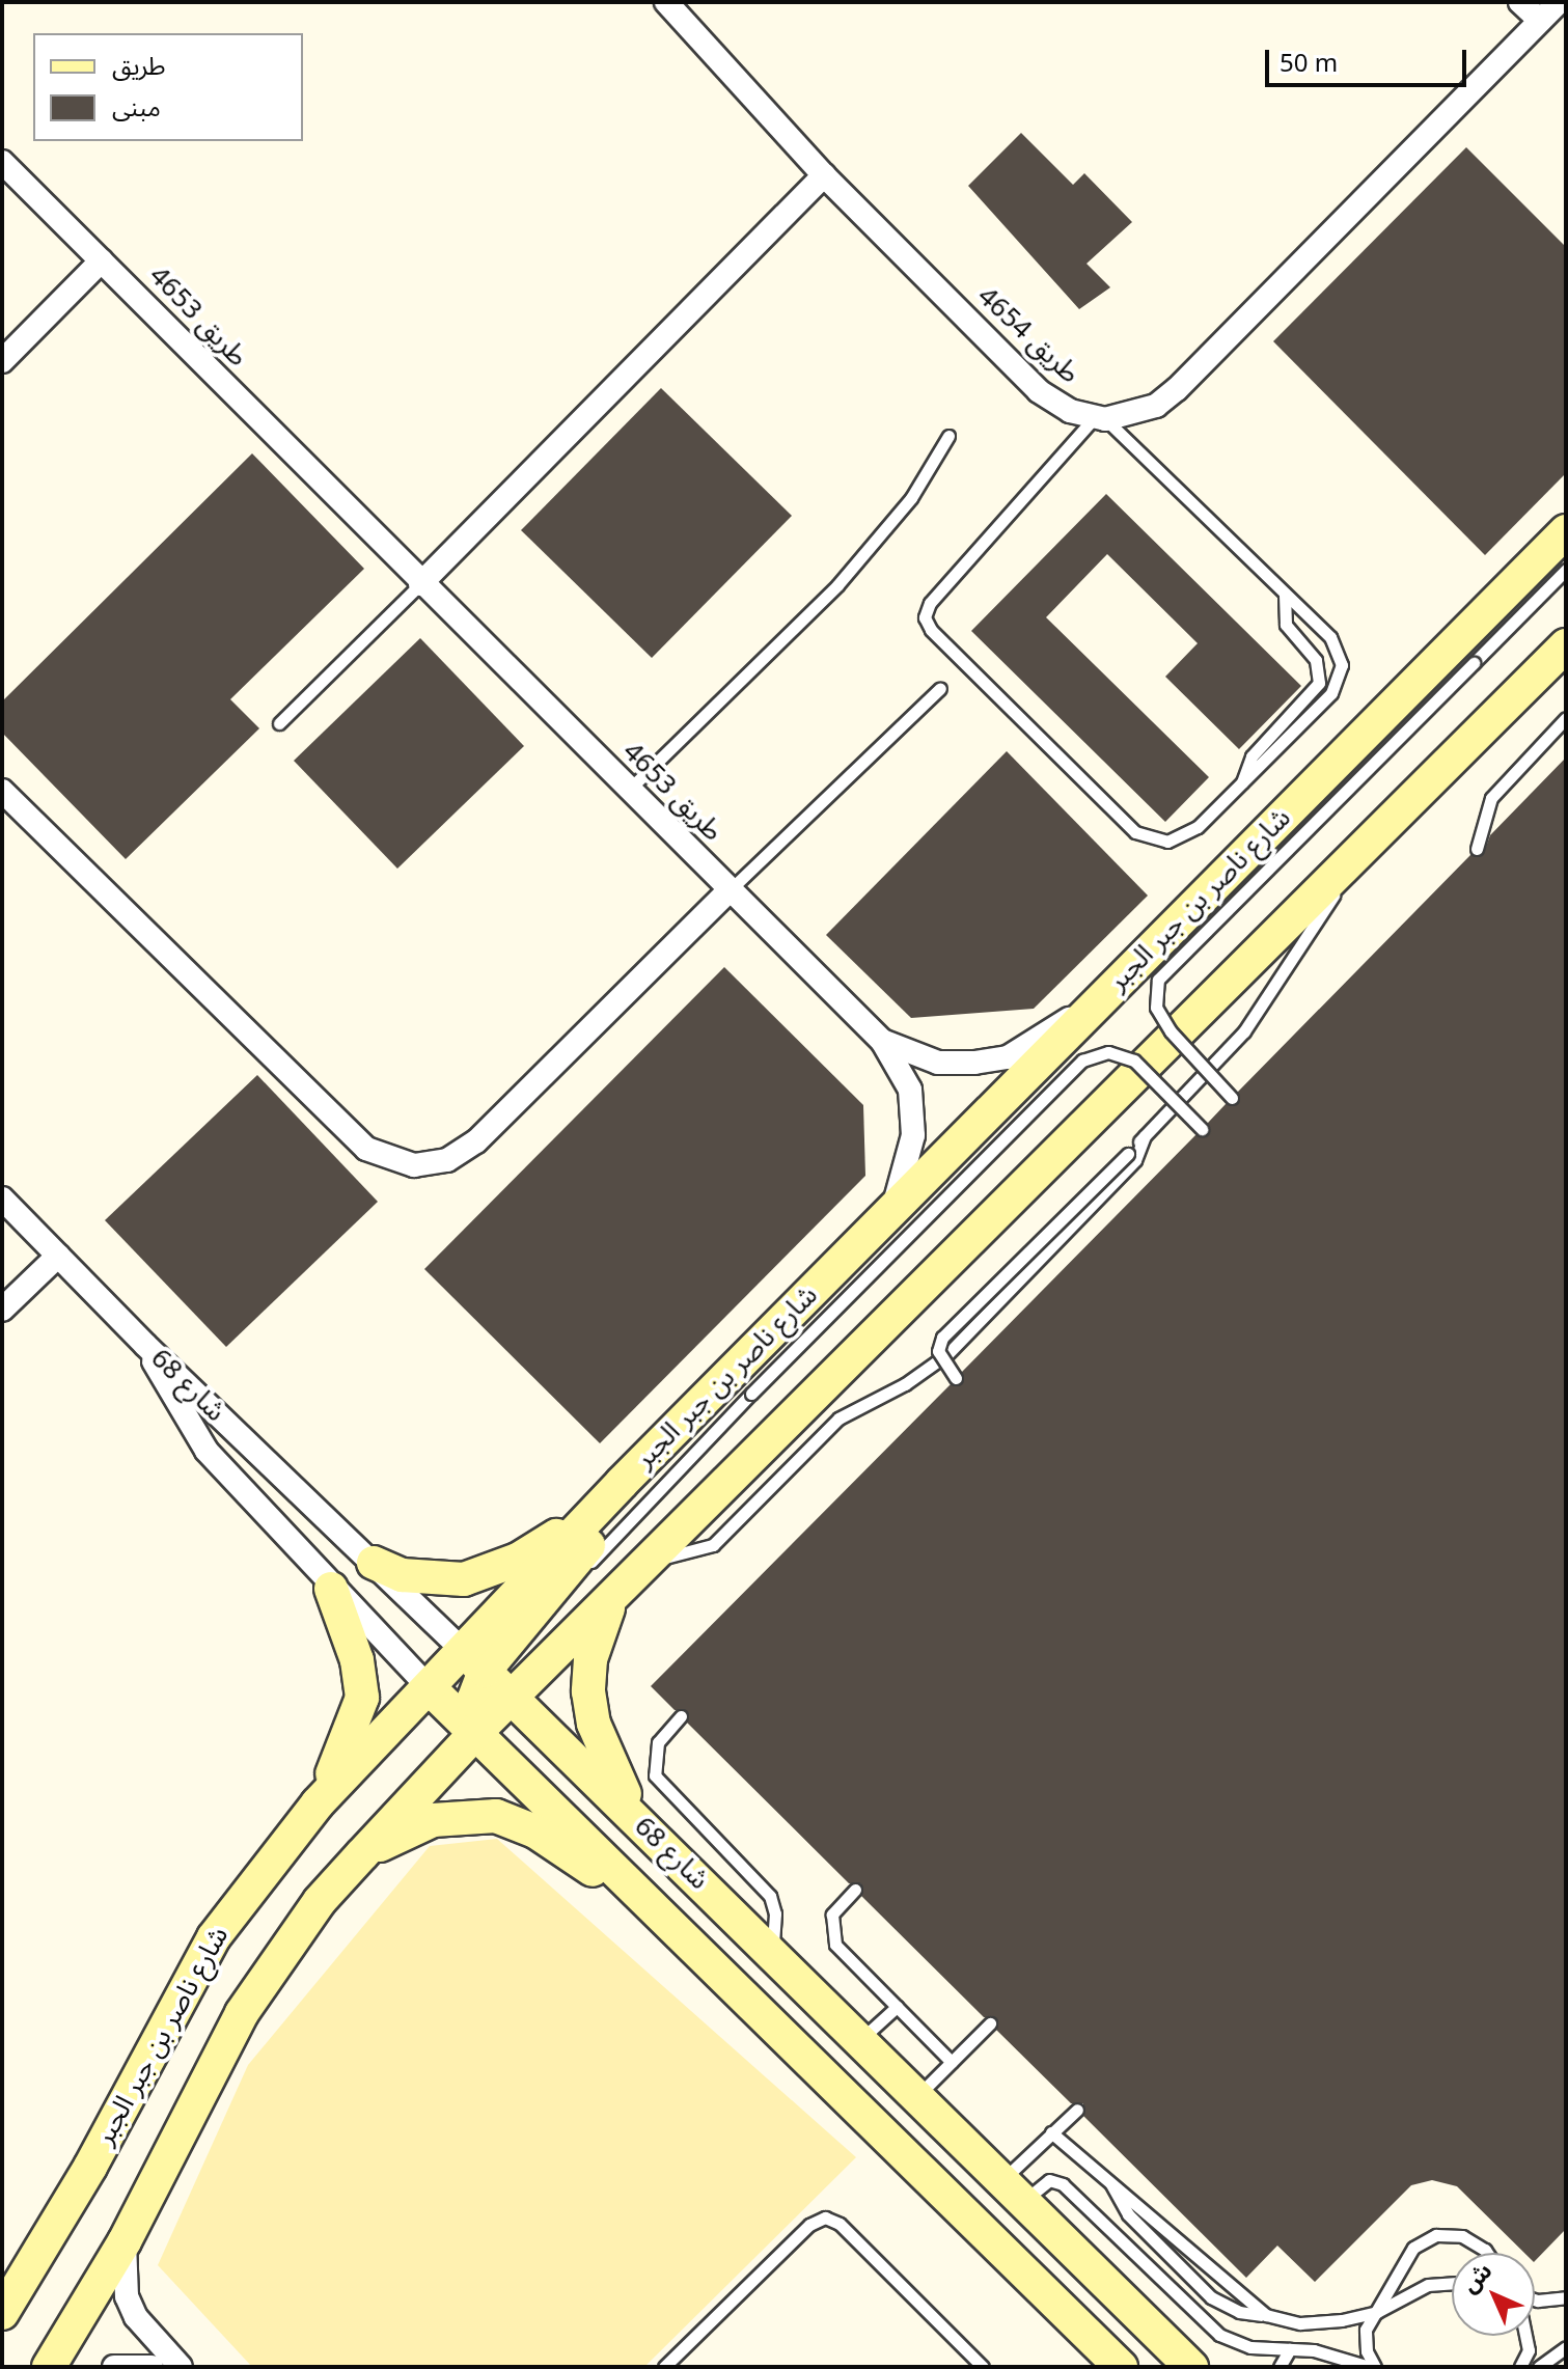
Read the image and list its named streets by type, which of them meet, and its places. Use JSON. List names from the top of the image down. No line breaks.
{"streets":{"main road":["شارع ناصر بن جبر الجبر","شارع 68"],"street":["طريق 4653","طريق 4654"]},"crossings":[["طريق 4653","شارع ناصر بن جبر الجبر"],["شارع ناصر بن جبر الجبر","شارع 68"]],"legend":["طريق","مبنى"],"scale_bar":"50 m","north":"top left"}
